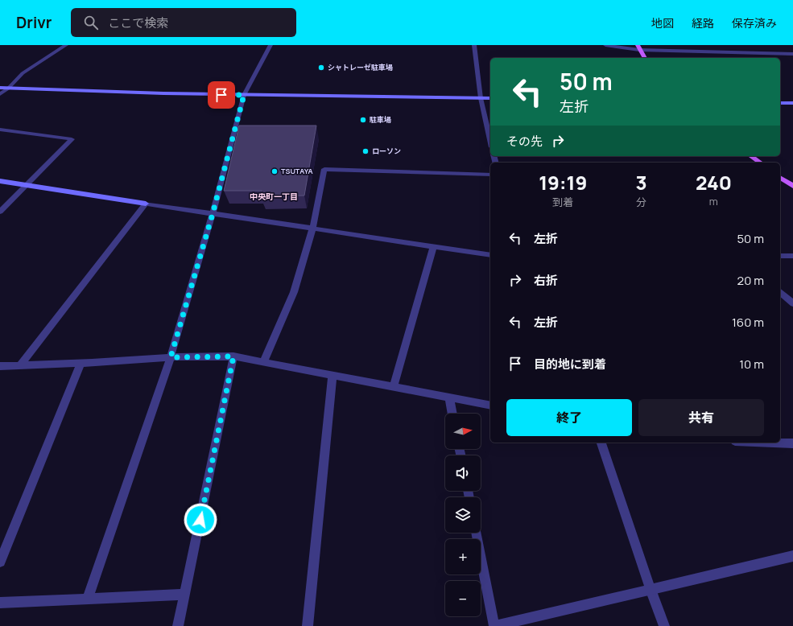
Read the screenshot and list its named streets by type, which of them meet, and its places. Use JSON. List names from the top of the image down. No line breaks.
{"districts":["中央町一丁目"],"places":["シャトレーゼ駐車場","駐車場","ローソン","TSUTAYA"],"north":"right","page":{"header":"Drivr","search":"ここで検索","nav":["地図","経路","保存済み"],"turn":["50 m","左折"],"then":"その先","eta":["19:19","到着","3","分","240","m"],"list":[{"name":"左折","value":"50 m"},{"name":"右折","value":"20 m"},{"name":"左折","value":"160 m"},{"name":"目的地に到着","value":"10 m"}],"buttons":["終了","共有"],"map_buttons":["+","−"]}}
